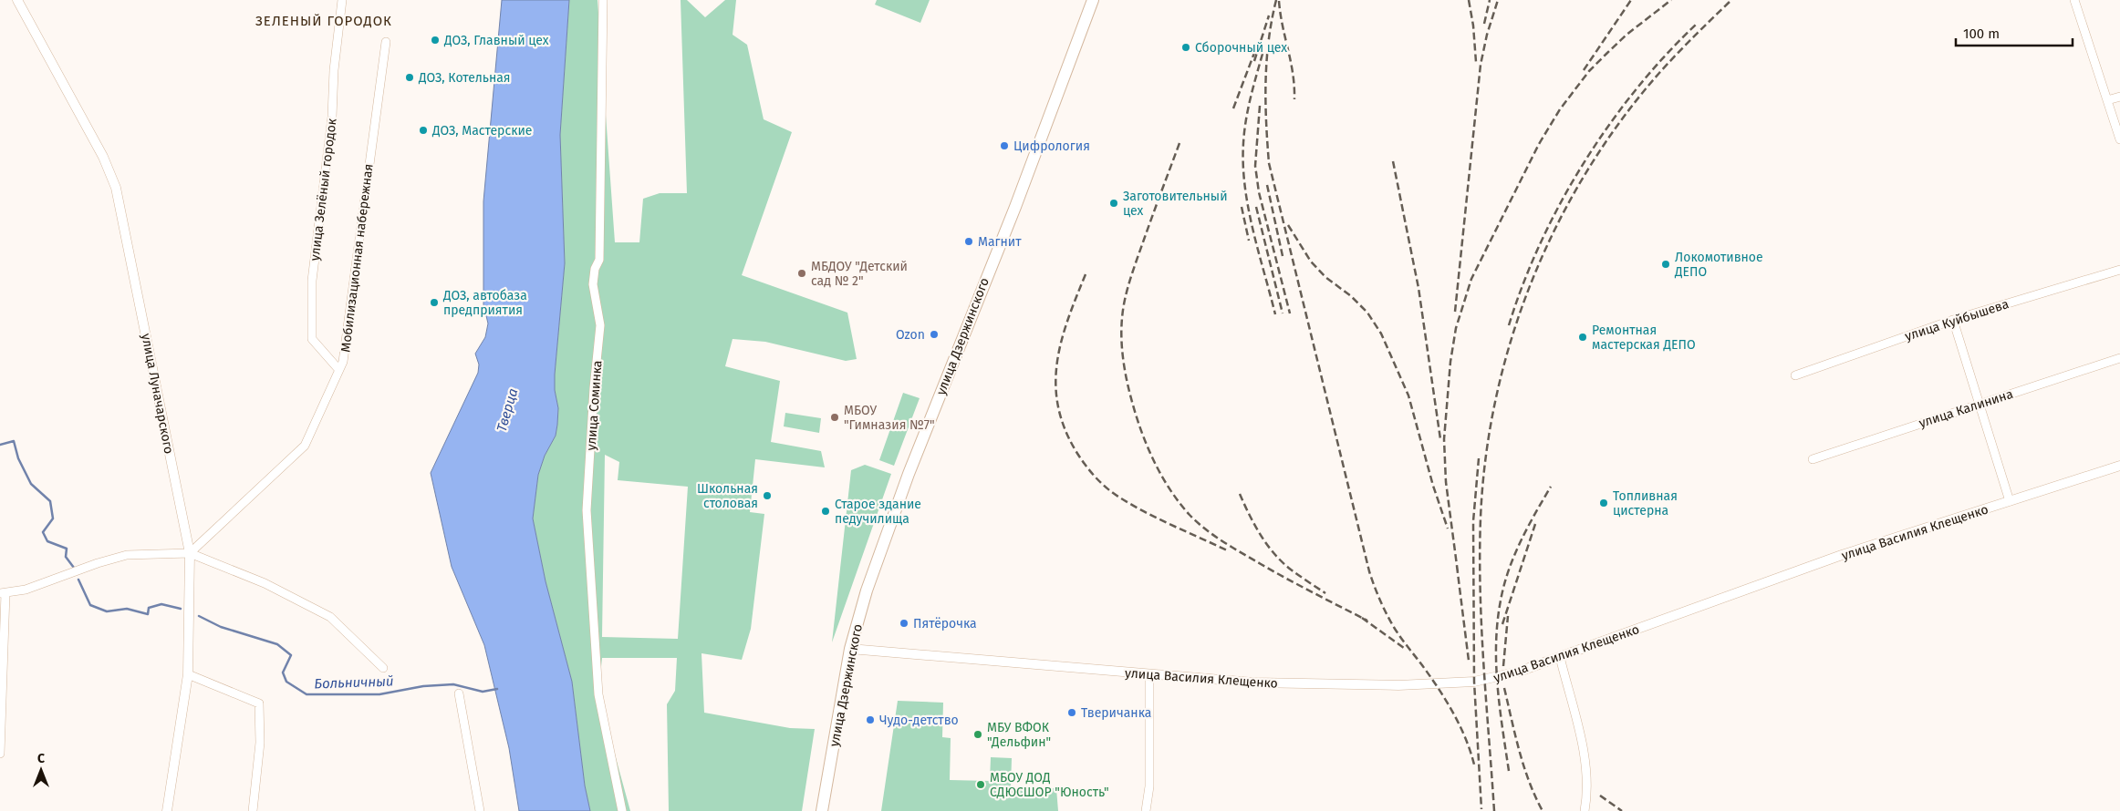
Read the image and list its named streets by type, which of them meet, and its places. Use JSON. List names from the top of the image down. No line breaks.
{"streets":{"main road":["улица Дзержинского"],"street":["улица Зелёный городок","Мобилизационная набережная","улица Куйбышева","улица Луначарского","улица Соминка","улица Калинина","улица Василия Клещенко"]},"crossings":[["улица Зелёный городок","Мобилизационная набережная"],["Мобилизационная набережная","улица Луначарского"],["улица Дзержинского","улица Василия Клещенко"]],"districts":["ЗЕЛЕНЫЙ ГОРОДОК"],"water":["Тверца","Больничный"],"places":["ДОЗ, Главный цех","Сборочный цех","ДОЗ, Котельная","ДОЗ, Мастерские","Цифрология","Заготовительный цех","Магнит","Локомотивное ДЕПО","МБДОУ \"Детский сад № 2\"","ДОЗ, автобаза предприятия","Ozon","Ремонтная мастерская ДЕПО","МБОУ \"Гимназия №7\"","Школьная столовая","Топливная цистерна","Старое здание педучилища","Пятёрочка","Тверичанка","Чудо-детство","МБУ ВФОК \"Дельфин\"","МБОУ ДОД СДЮСШОР \"Юность\""],"scale_bar":"100 m","north":"top"}
